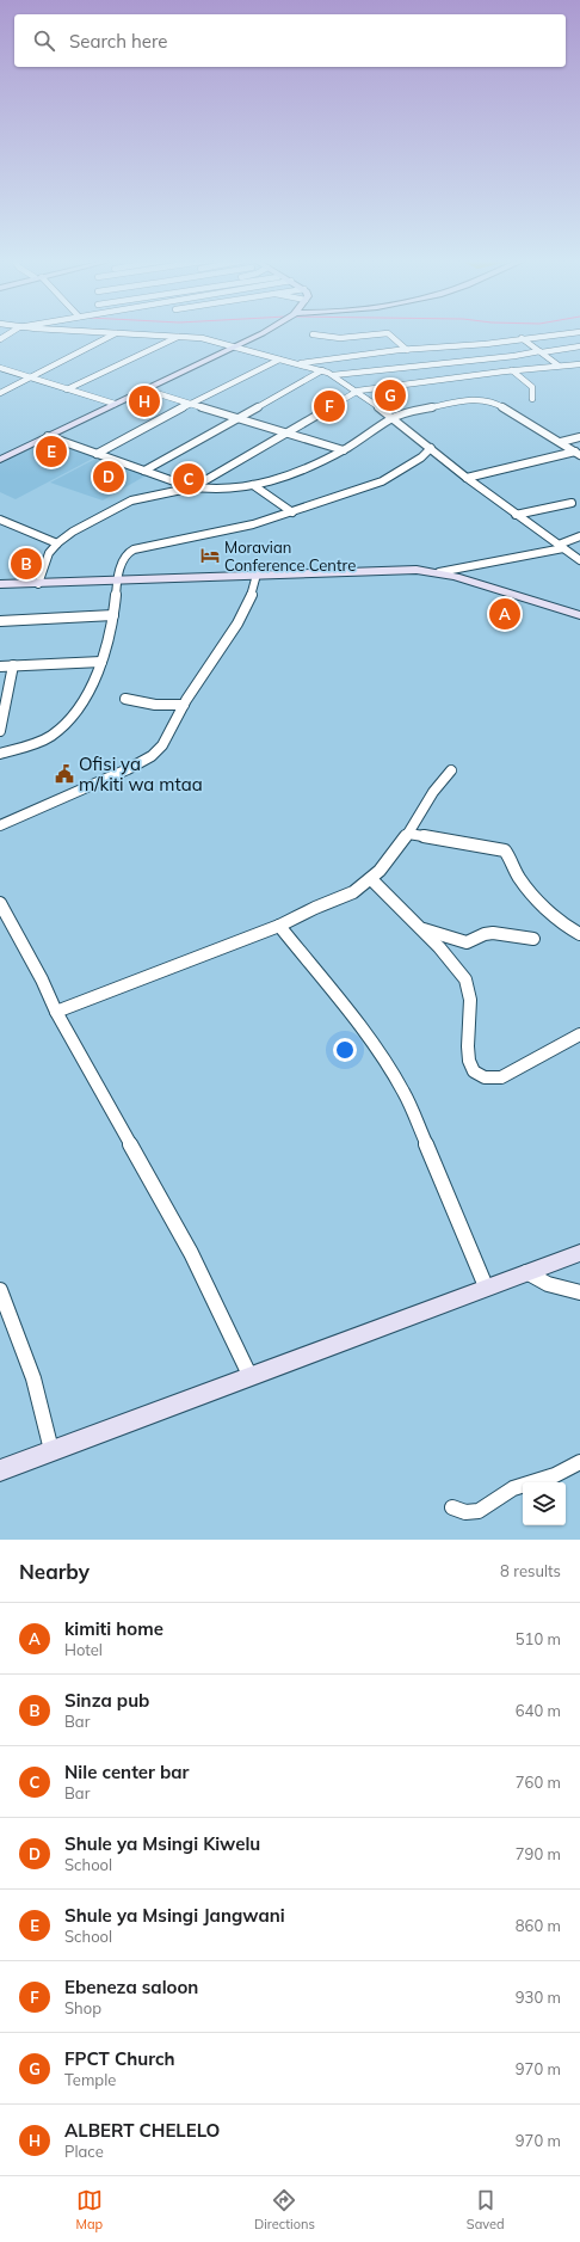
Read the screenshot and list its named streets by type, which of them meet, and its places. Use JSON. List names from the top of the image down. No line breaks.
{"places":{"hotel":["Moravian Conference Centre"],"public building":["Ofisi ya m/kiti wa mtaa"]},"page":{"search":"Search here","pins":["G","H","F","E","D","C","B","A"],"heading":["Nearby","8 results"],"list":[{"mark":"A","name":"kimiti home","note":"Hotel","value":"510 m"},{"mark":"B","name":"Sinza pub","note":"Bar","value":"640 m"},{"mark":"C","name":"Nile center bar","note":"Bar","value":"760 m"},{"mark":"D","name":"Shule ya Msingi Kiwelu","note":"School","value":"790 m"},{"mark":"E","name":"Shule ya Msingi Jangwani","note":"School","value":"860 m"},{"mark":"F","name":"Ebeneza saloon","note":"Shop","value":"930 m"},{"mark":"G","name":"FPCT Church","note":"Temple","value":"970 m"},{"mark":"H","name":"ALBERT CHELELO","note":"Place","value":"970 m"}],"nav":["Map","Directions","Saved"]}}
